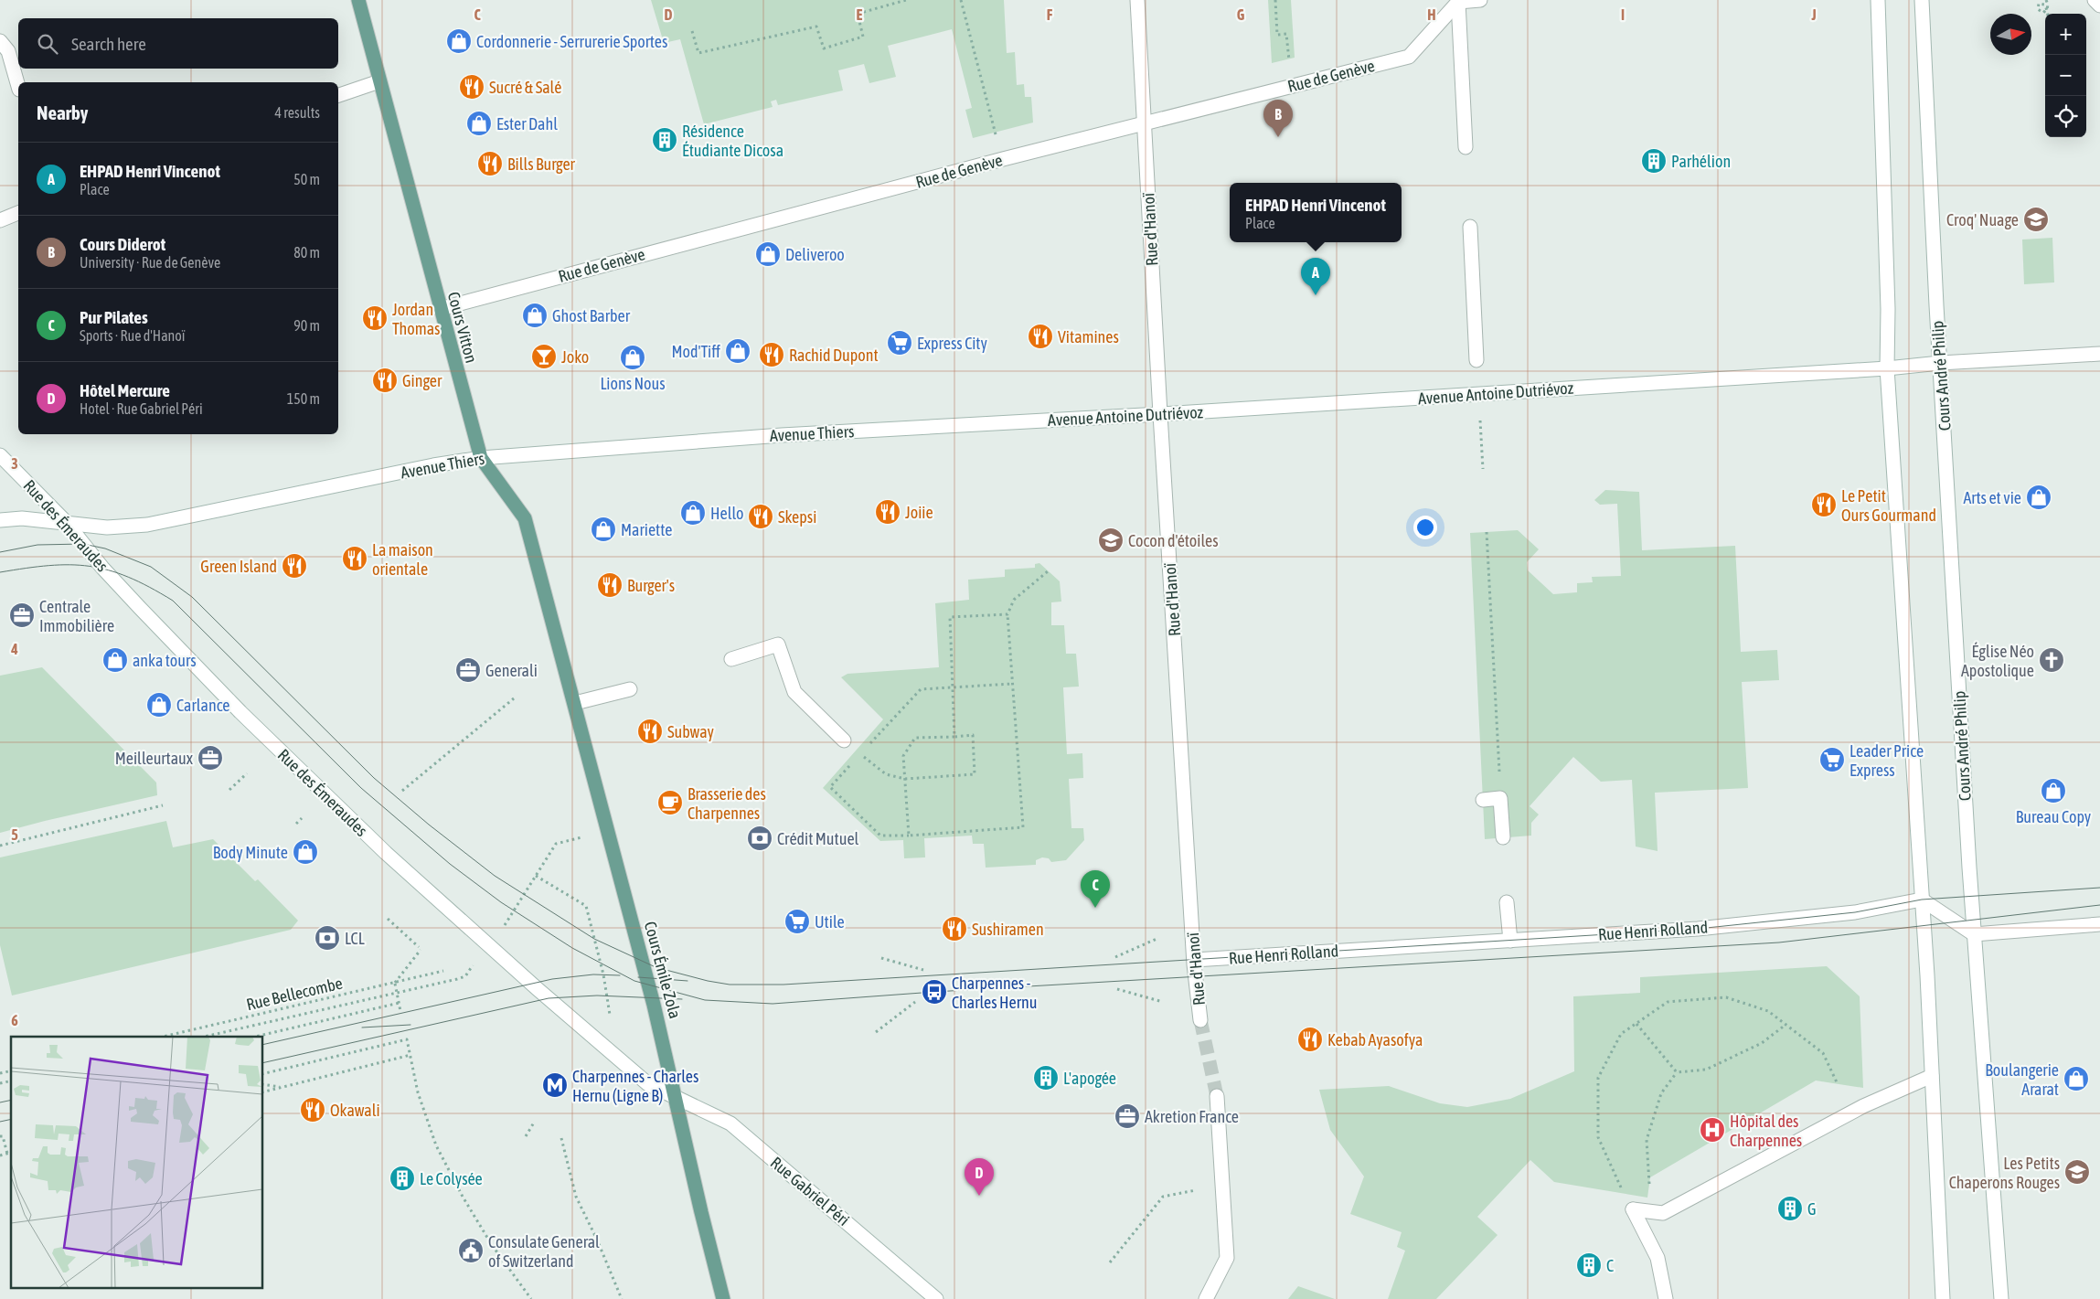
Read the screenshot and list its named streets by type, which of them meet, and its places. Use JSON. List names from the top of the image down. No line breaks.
{"streets":{"main road":["Cours Vitton","Cours Émile Zola"],"street":["Rue de Genève","Rue d'Hanoï","Cours André Philip","Avenue Antoine Dutriévoz","Avenue Thiers","Rue des Émeraudes","Rue Henri Rolland","Rue Gabriel Péri"],"path":["Rue Bellecombe"]},"crossings":[["Rue de Genève","Rue d'Hanoï"],["Rue de Genève","Cours Vitton"],["Rue d'Hanoï","Avenue Antoine Dutriévoz"],["Rue d'Hanoï","Rue Henri Rolland"],["Cours Vitton","Avenue Thiers"],["Cours Vitton","Cours Émile Zola"],["Cours André Philip","Avenue Antoine Dutriévoz"],["Avenue Antoine Dutriévoz","Avenue Thiers"],["Avenue Thiers","Rue des Émeraudes"],["Rue des Émeraudes","Cours Émile Zola"],["Rue des Émeraudes","Rue Gabriel Péri"],["Cours Émile Zola","Rue Gabriel Péri"]],"places":{"shop":["Cordonnerie - Serrurerie Sportes","Ester Dahl","Deliveroo","Ghost Barber","Mod'Tiff","Lions Nous","Arts et vie","Hello","Mariette","anka tours","Carlance","Bureau Copy","Body Minute","Boulangerie Ararat"],"restaurant":["Sucré & Salé","Bills Burger","Jordan Thomas","Vitamines","Rachid Dupont","Ginger","Le Petit Ours Gourmand","Joiie","Skepsi","La maison orientale","Green Island","Burger's","Subway","Sushiramen","Kebab Ayasofya","Okawali"],"building":["Résidence Étudiante Dicosa","Parhélion","L'apogée","Le Colysée","G","C"],"school or university":["Croq' Nuage","Cocon d'étoiles","Les Petits Chaperons Rouges"],"supermarket":["Express City","Leader Price Express","Utile"],"bar":["Joko"],"office":["Centrale Immobilière","Generali","Meilleurtaux","Akretion France"],"church":["Église Néo Apostolique"],"cafe":["Brasserie des Charpennes"],"bank":["Crédit Mutuel","LCL"],"bus stop":["Charpennes - Charles Hernu"],"metro station":["Charpennes - Charles Hernu (Ligne B)"],"hospital":["Hôpital des Charpennes"],"public building":["Consulate General of Switzerland"]},"north":"right","page":{"map_buttons":["+","−"],"search":"Search here","heading":["Nearby","4 results"],"pins":["B","A","C","D"],"list":[{"mark":"A","name":"EHPAD Henri Vincenot","note":"Place","value":"50 m"},{"mark":"B","name":"Cours Diderot","note":"University · Rue de Genève","value":"80 m"},{"mark":"C","name":"Pur Pilates","note":"Sports · Rue d'Hanoï","value":"90 m"},{"mark":"D","name":"Hôtel Mercure","note":"Hotel · Rue Gabriel Péri","value":"150 m"}],"popup":["EHPAD Henri Vincenot","Place"]},"grid":{"columns":["C","D","E","F","G","H","I","J"],"rows":["3","4","5","6"]}}
